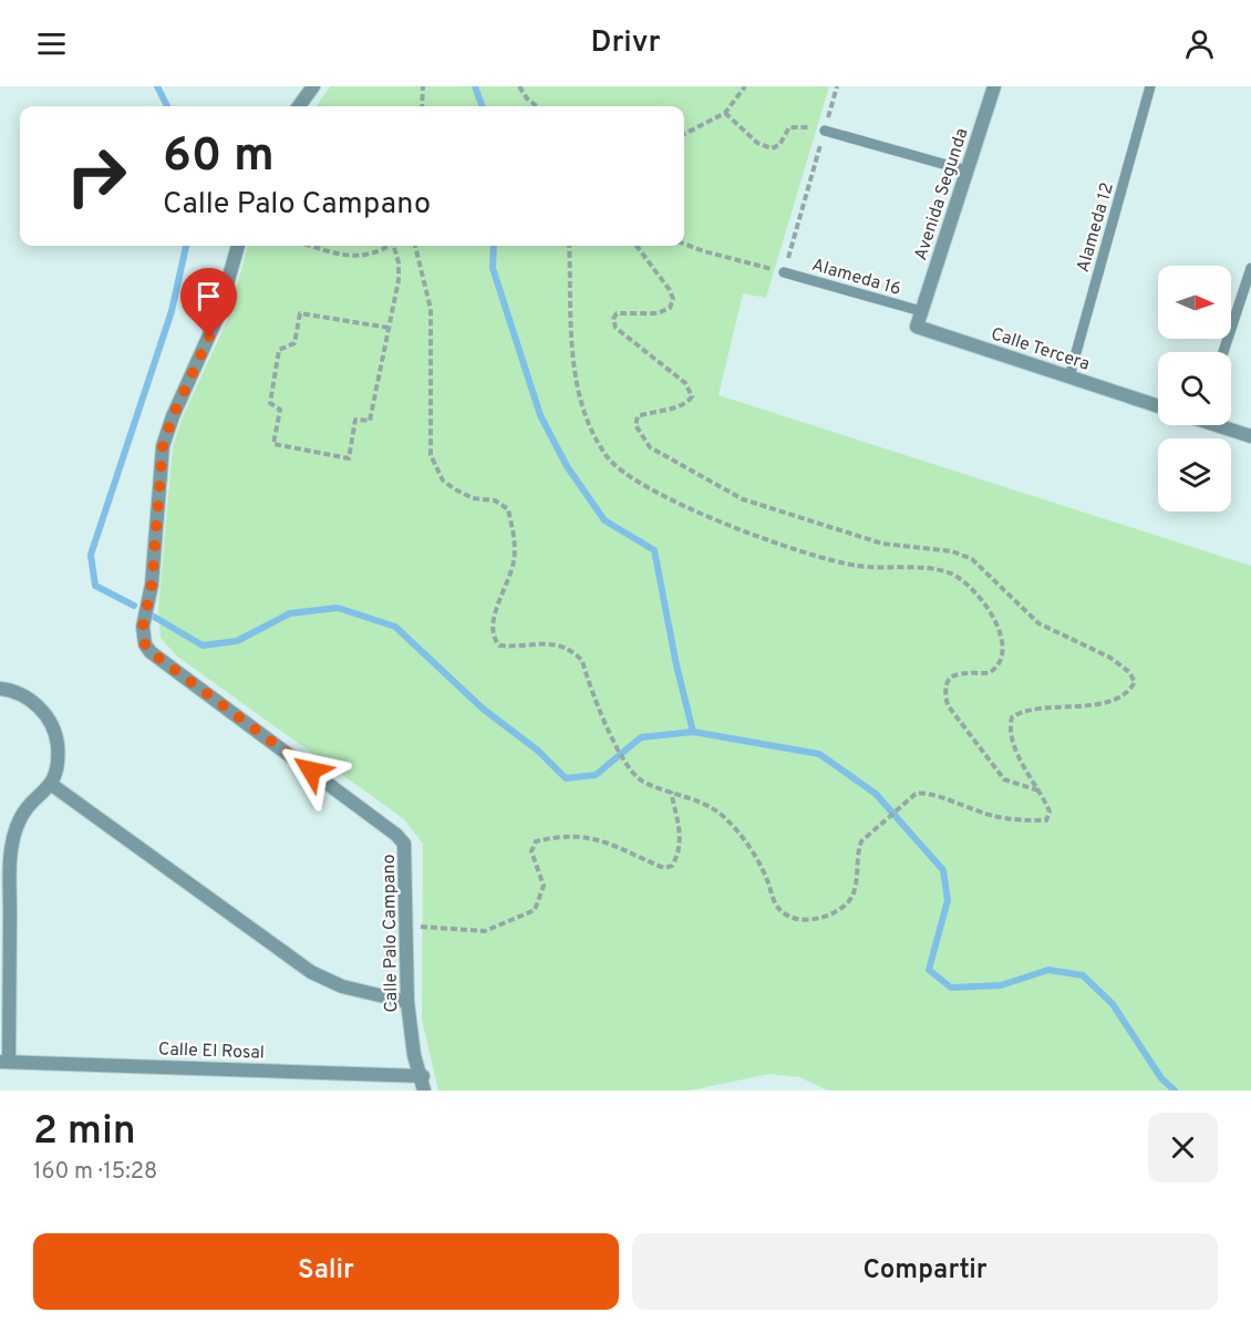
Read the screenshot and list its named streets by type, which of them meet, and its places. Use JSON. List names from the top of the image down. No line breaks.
{"streets":{"street":["Avenida Segunda","Calle Tercera","Calle Palo Campano","Calle El Rosal"],"lane":["Alameda 12","Alameda 16"]},"crossings":[["Avenida Segunda","Alameda 16"],["Avenida Segunda","Calle Tercera"],["Alameda 12","Calle Tercera"],["Alameda 16","Calle Tercera"],["Calle Palo Campano","Calle El Rosal"]],"north":"right","page":{"header":"Drivr","turn":["60 m","Calle Palo Campano"],"heading":["2 min","160 m · 15:28"],"buttons":["Salir","Compartir"]}}
